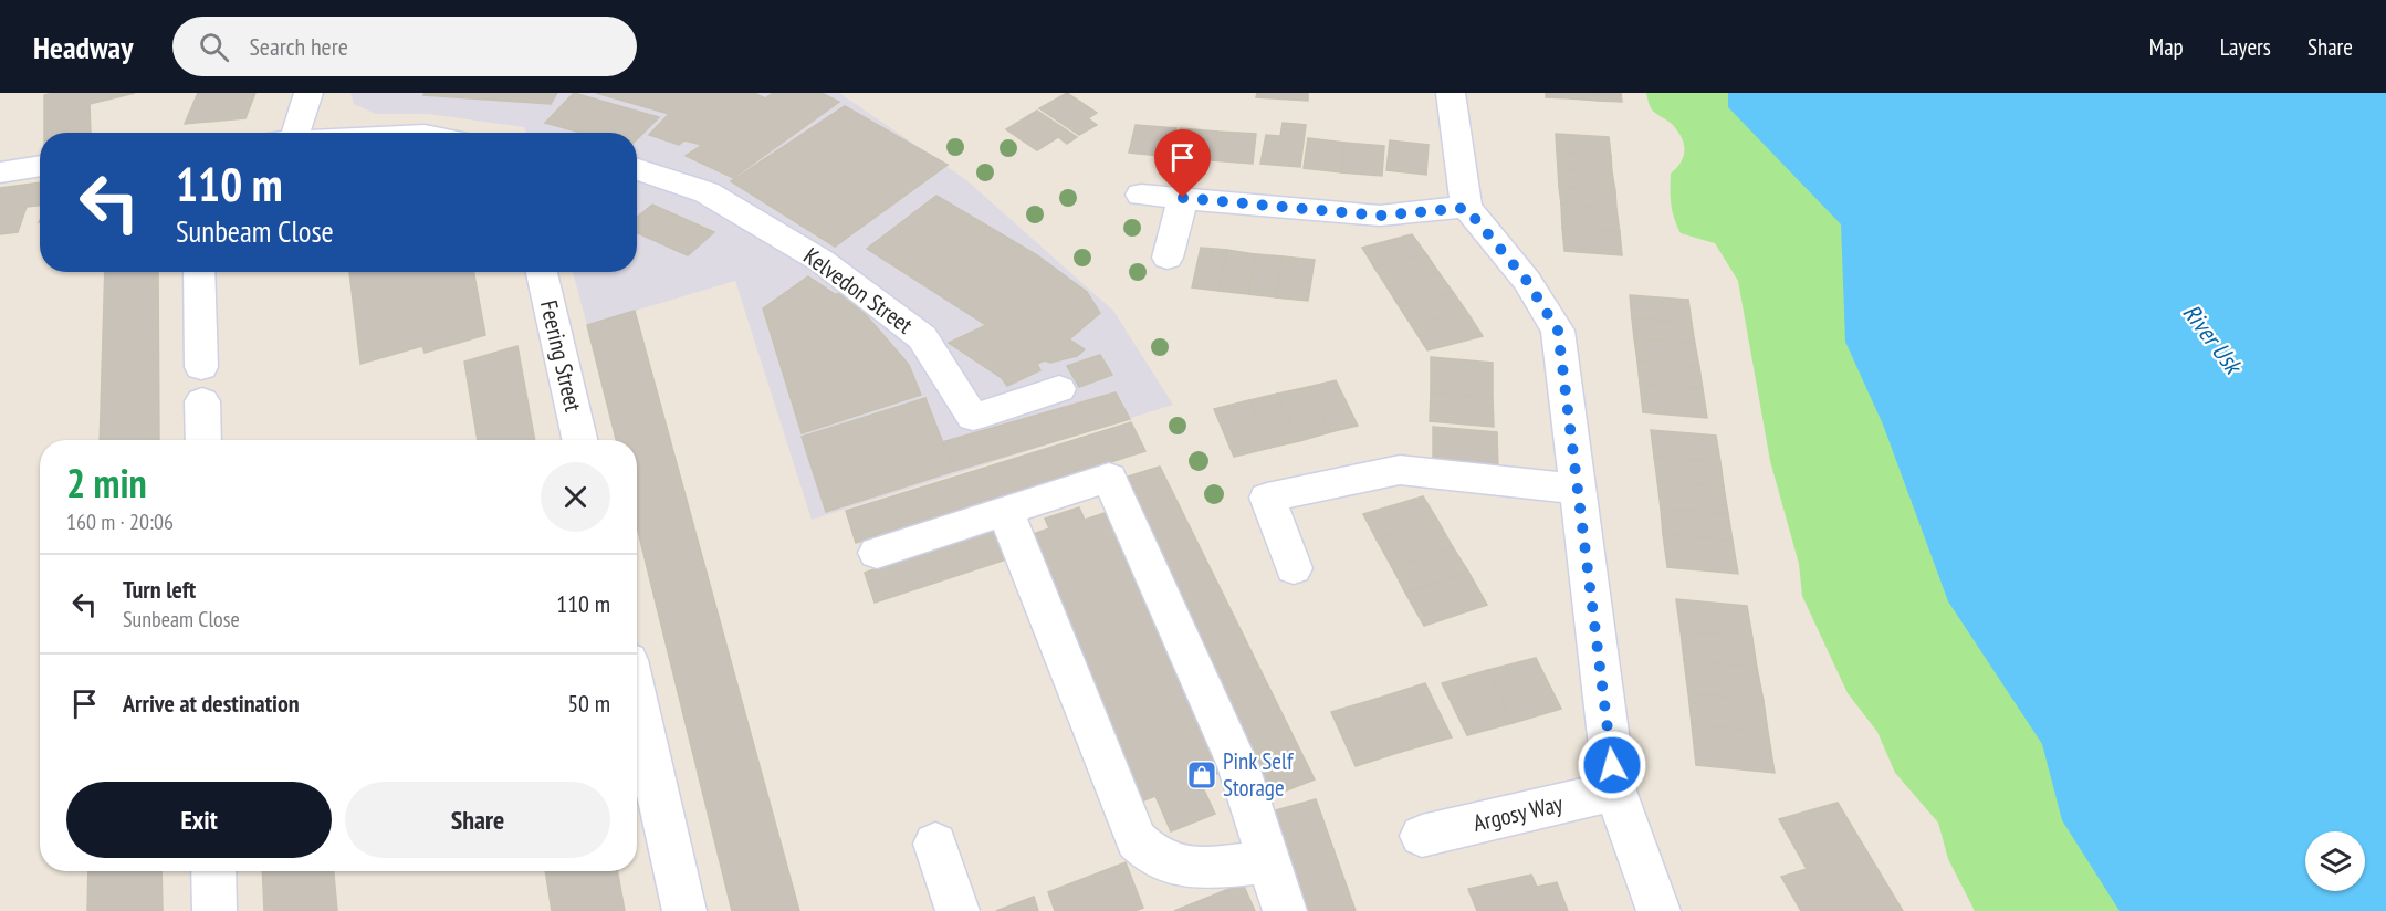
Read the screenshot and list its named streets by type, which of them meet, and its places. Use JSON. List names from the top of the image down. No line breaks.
{"streets":{"street":["Kelvedon Street","Feering Street","Argosy Way"]},"water":["River Usk"],"places":{"shop":["Pink Self Storage"]},"page":{"header":"Headway","search":"Search here","nav":["Map","Layers","Share"],"turn":["110 m","Sunbeam Close"],"heading":["2 min","160 m · 20:06"],"list":[{"name":"Turn left","note":"Sunbeam Close","value":"110 m"},{"name":"Arrive at destination","value":"50 m"}],"buttons":["Exit","Share"]}}
